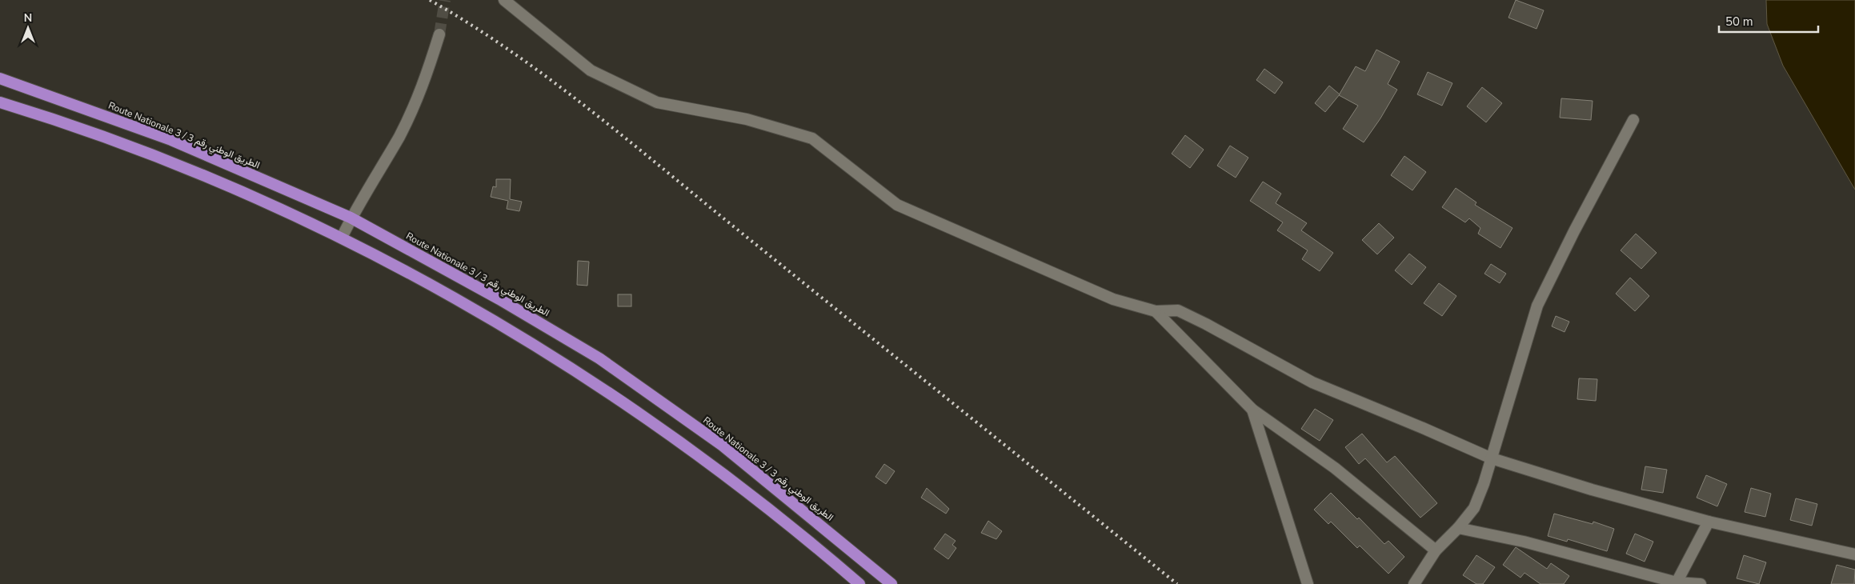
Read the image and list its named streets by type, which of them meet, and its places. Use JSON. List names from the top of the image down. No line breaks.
{"streets":{"highway":["Route Nationale 3 / الطريق الوطني رقم 3"]},"scale_bar":"50 m","north":"top"}
